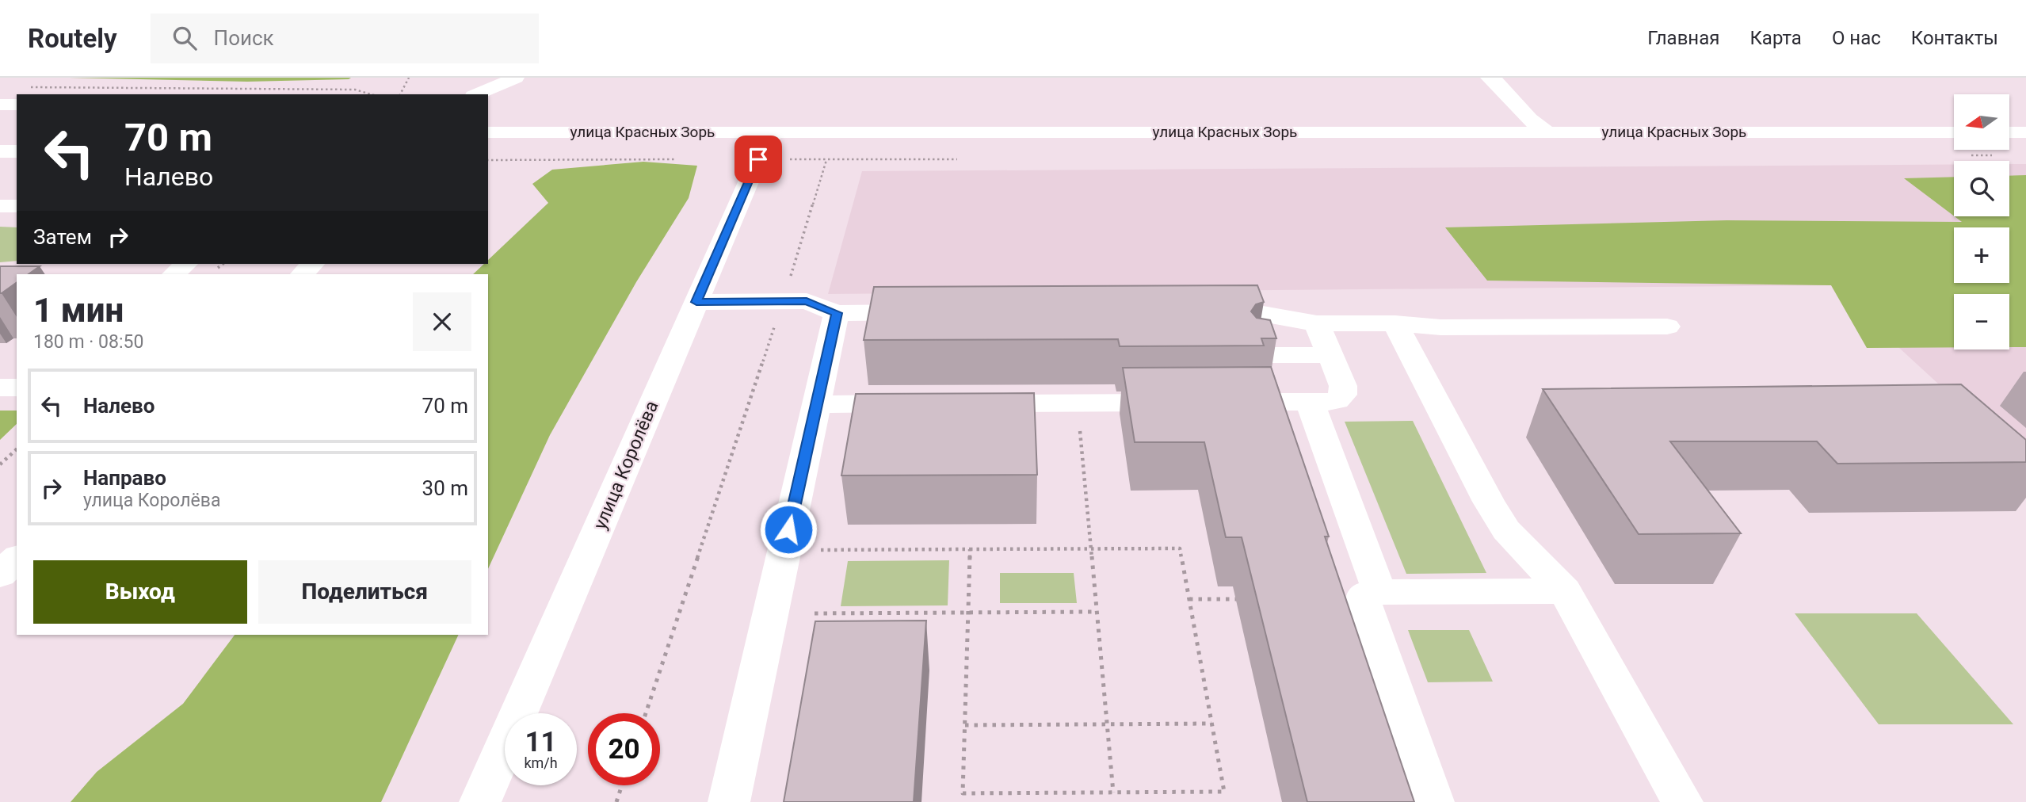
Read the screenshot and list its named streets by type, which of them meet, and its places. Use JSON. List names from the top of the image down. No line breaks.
{"streets":{"street":["улица Красных Зорь","улица Королёва"]},"crossings":[["улица Красных Зорь","улица Королёва"]],"north":"left","page":{"header":"Routely","search":"Поиск","nav":["Главная","Карта","О нас","Контакты"],"map_buttons":["+","−"],"turn":["70 m","Налево"],"then":"Затем","heading":["1 мин","180 m · 08:50"],"list":[{"name":"Налево","value":"70 m"},{"name":"Направо","note":"улица Королёва","value":"30 m"}],"buttons":["Выход","Поделиться"],"speed":"11 km/h","limit":"20"}}
